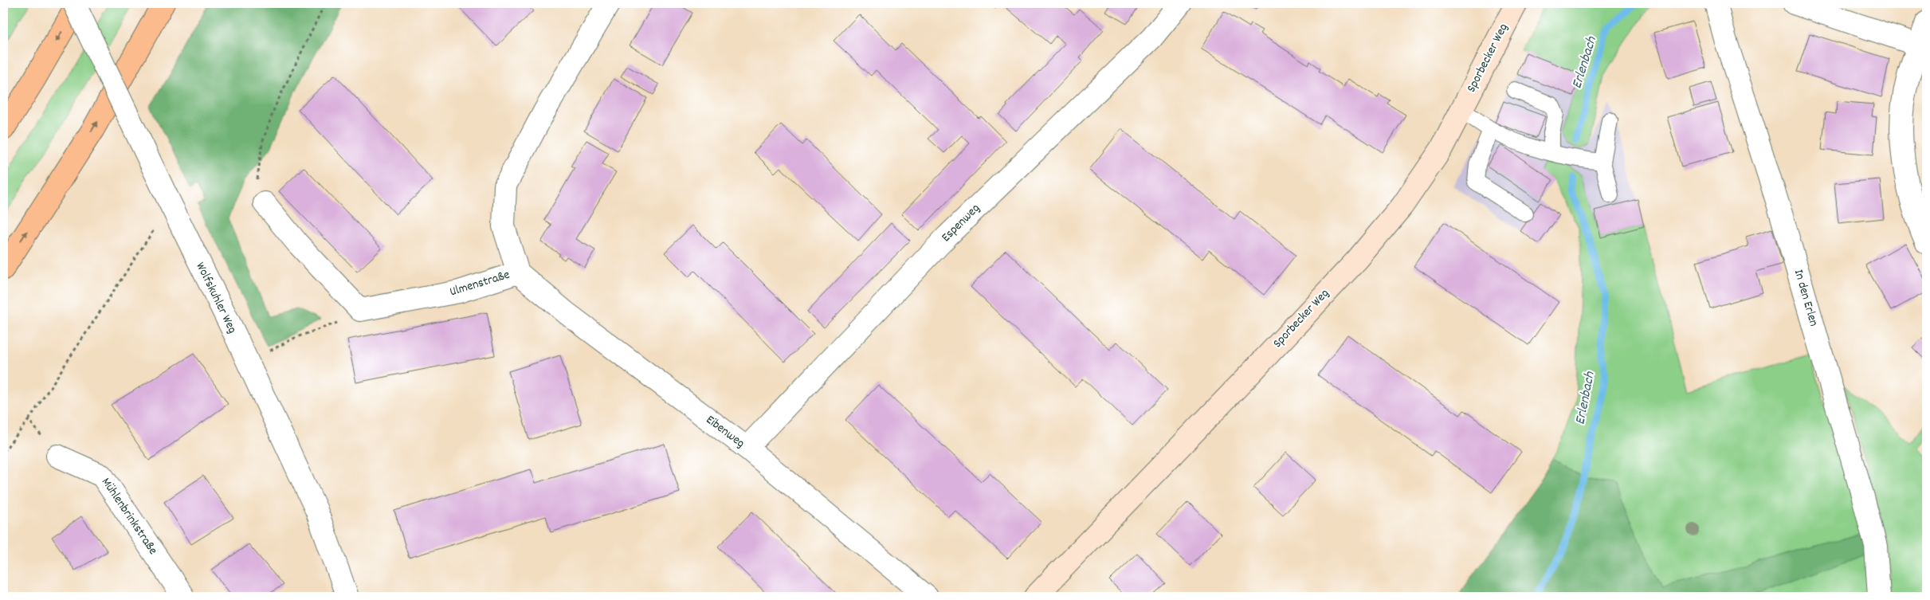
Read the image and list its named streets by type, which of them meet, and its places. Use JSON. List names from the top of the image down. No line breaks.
{"streets":{"street":["Sporbecker Weg","Espenweg","Ulmenstraße","Wolfskuhler Weg","In den Erlen","Eibenweg","Mühlenbrinkstraße"]},"crossings":[["Espenweg","Eibenweg"],["Ulmenstraße","Eibenweg"]],"water":["Erlenbach"]}
